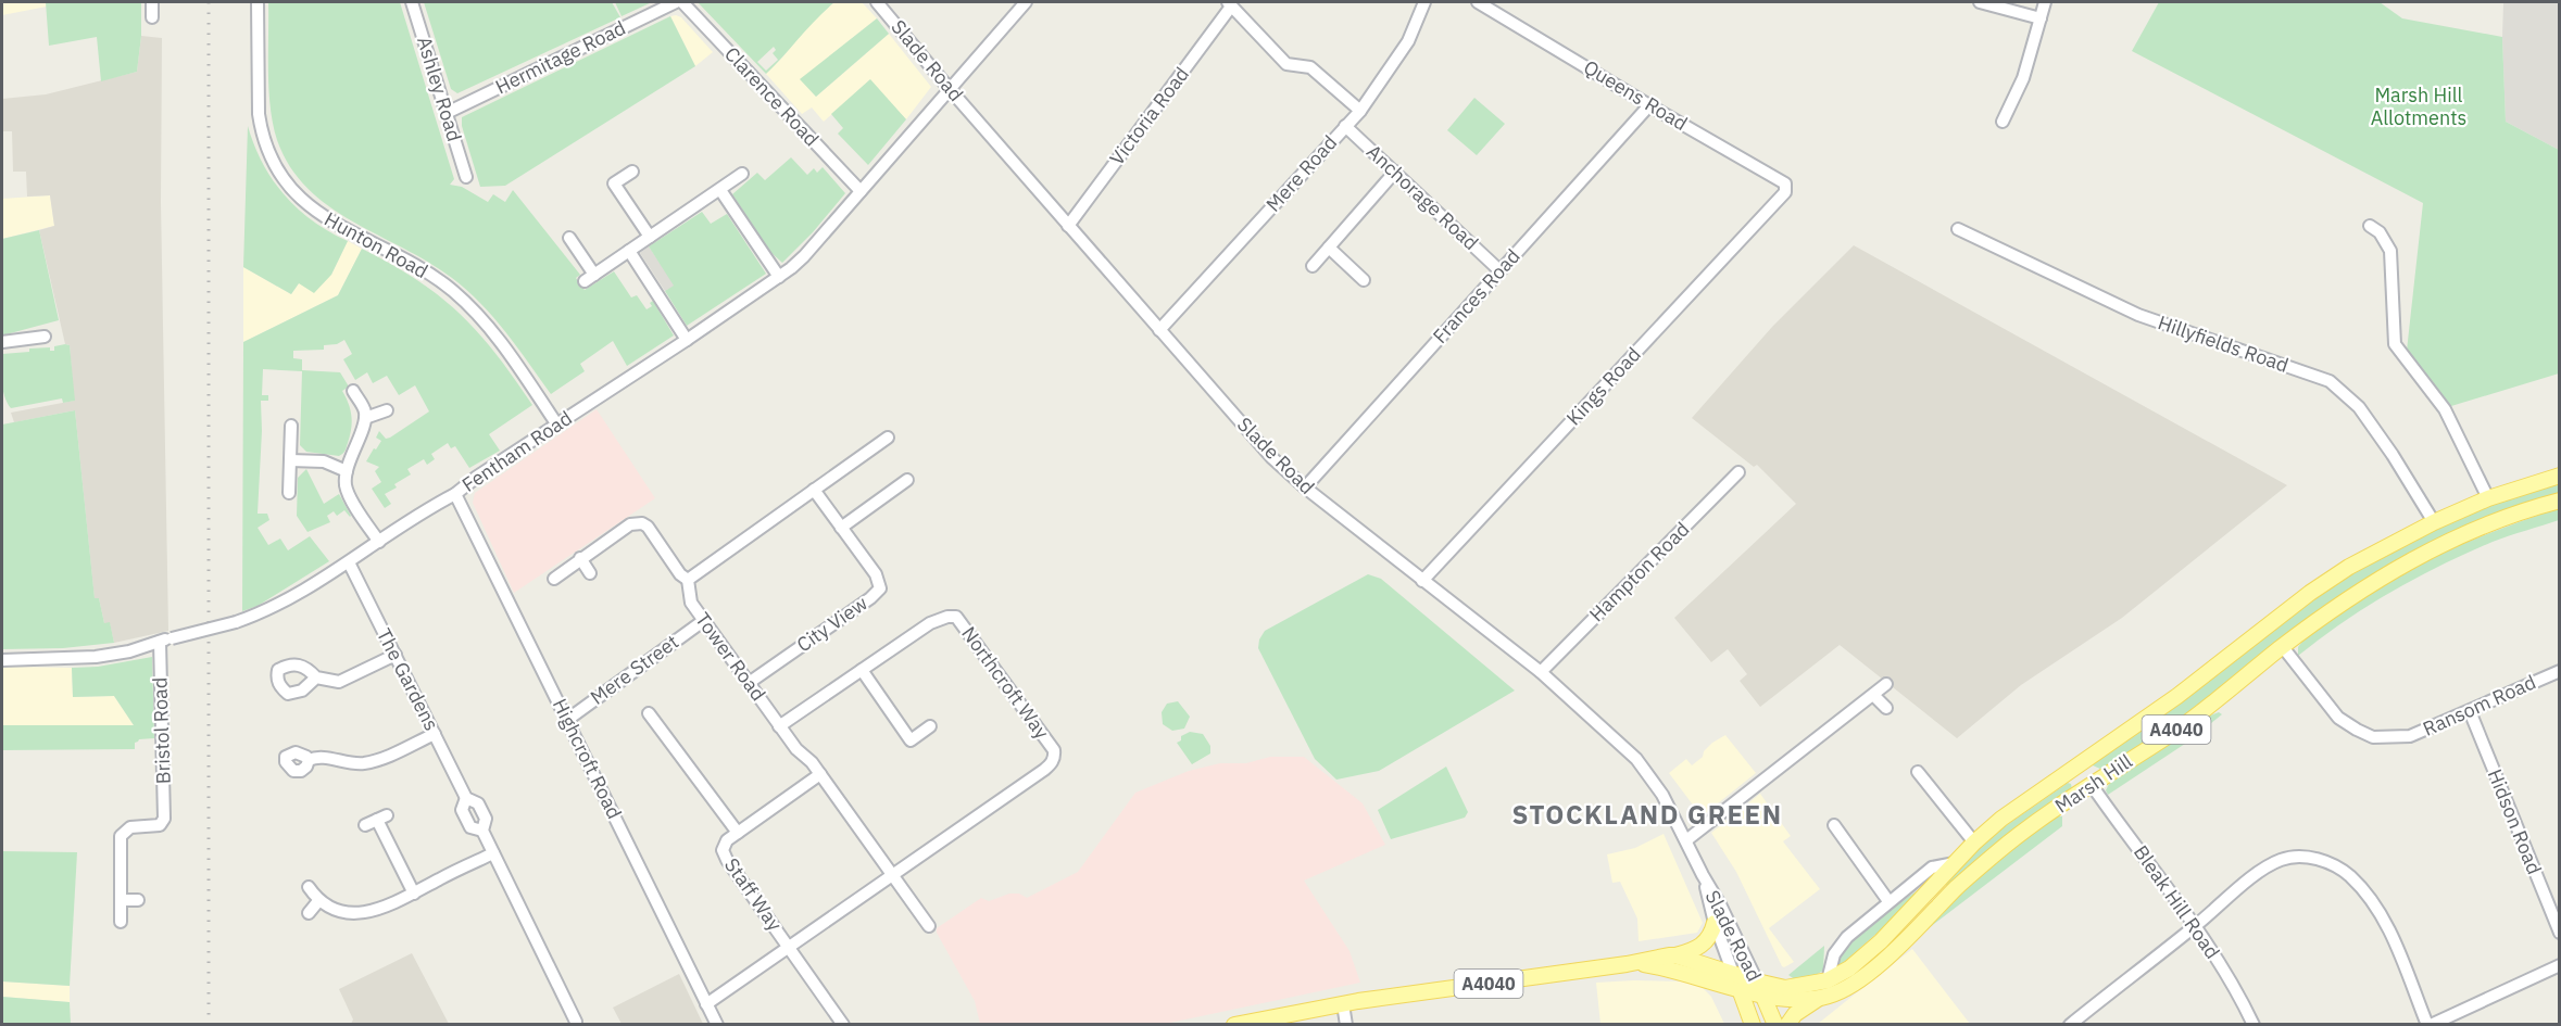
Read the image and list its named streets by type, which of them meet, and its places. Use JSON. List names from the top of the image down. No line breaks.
{"streets":{"main road":["A4040","Marsh Hill"],"street":["Hermitage Road","Slade Road","Ashley Road","Queens Road","Clarence Road","Victoria Road","Mere Road","Anchorage Road","Hunton Road","Frances Road","Hillyfields Road","Kings Road","Fentham Road","Hampton Road","City View","Tower Road","Mere Street","The Gardens","Northcroft Way","Ransom Road","Bristol Road","Highcroft Road","Hidson Road","Staff Way","Bleak Hill Road"]},"crossings":[["Hermitage Road","Ashley Road"],["Slade Road","Victoria Road"],["Slade Road","Mere Road"],["Slade Road","Frances Road"],["Slade Road","Kings Road"],["Slade Road","Fentham Road"],["Slade Road","Hampton Road"],["Slade Road","A4040"],["Slade Road","Marsh Hill"],["Queens Road","Frances Road"],["Queens Road","Kings Road"],["Clarence Road","Fentham Road"],["Mere Road","Anchorage Road"],["Anchorage Road","Frances Road"],["Hunton Road","Fentham Road"],["Hillyfields Road","Marsh Hill"],["Fentham Road","The Gardens"],["Fentham Road","Bristol Road"],["Fentham Road","Highcroft Road"],["City View","Tower Road"],["Tower Road","Mere Street"],["Tower Road","Northcroft Way"],["Tower Road","Staff Way"],["Mere Street","Highcroft Road"],["Ransom Road","Marsh Hill"],["Ransom Road","Hidson Road"],["A4040","Marsh Hill"],["Marsh Hill","Bleak Hill Road"]],"districts":["STOCKLAND GREEN"],"parks":["Marsh Hill Allotments"]}
